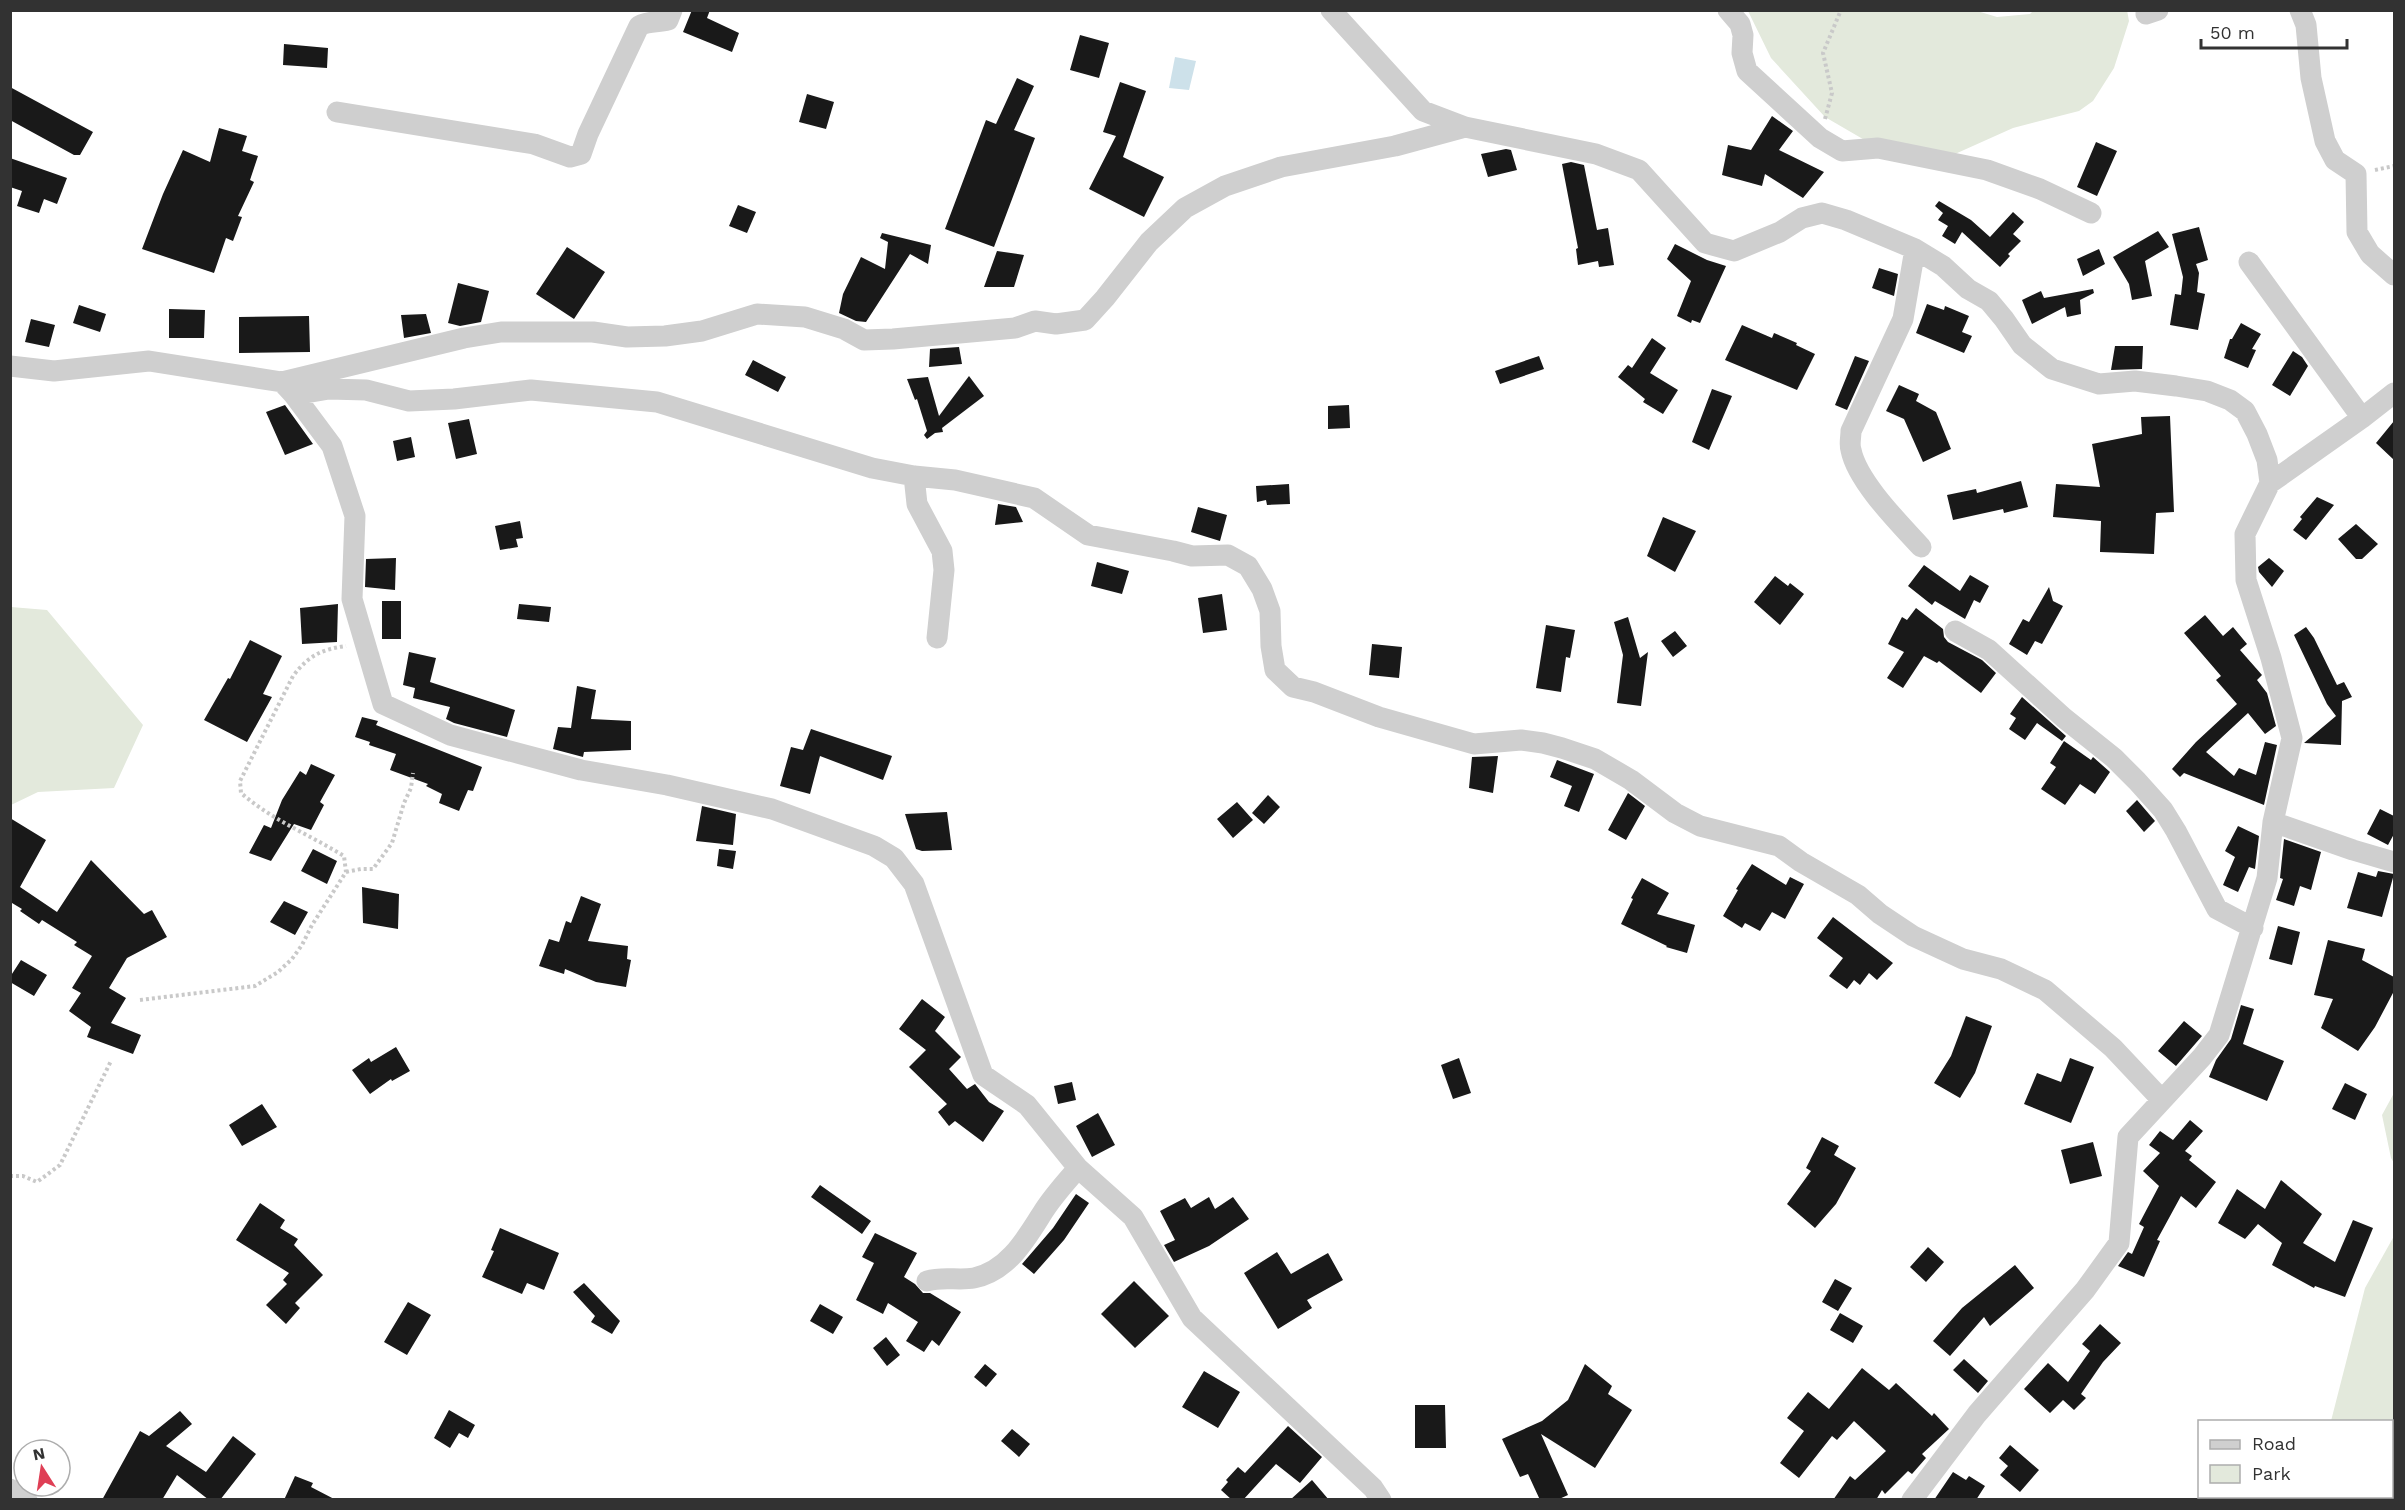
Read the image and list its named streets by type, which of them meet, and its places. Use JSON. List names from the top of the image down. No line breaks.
{"legend":["Road","Park"],"scale_bar":"50 m","north":"top"}
